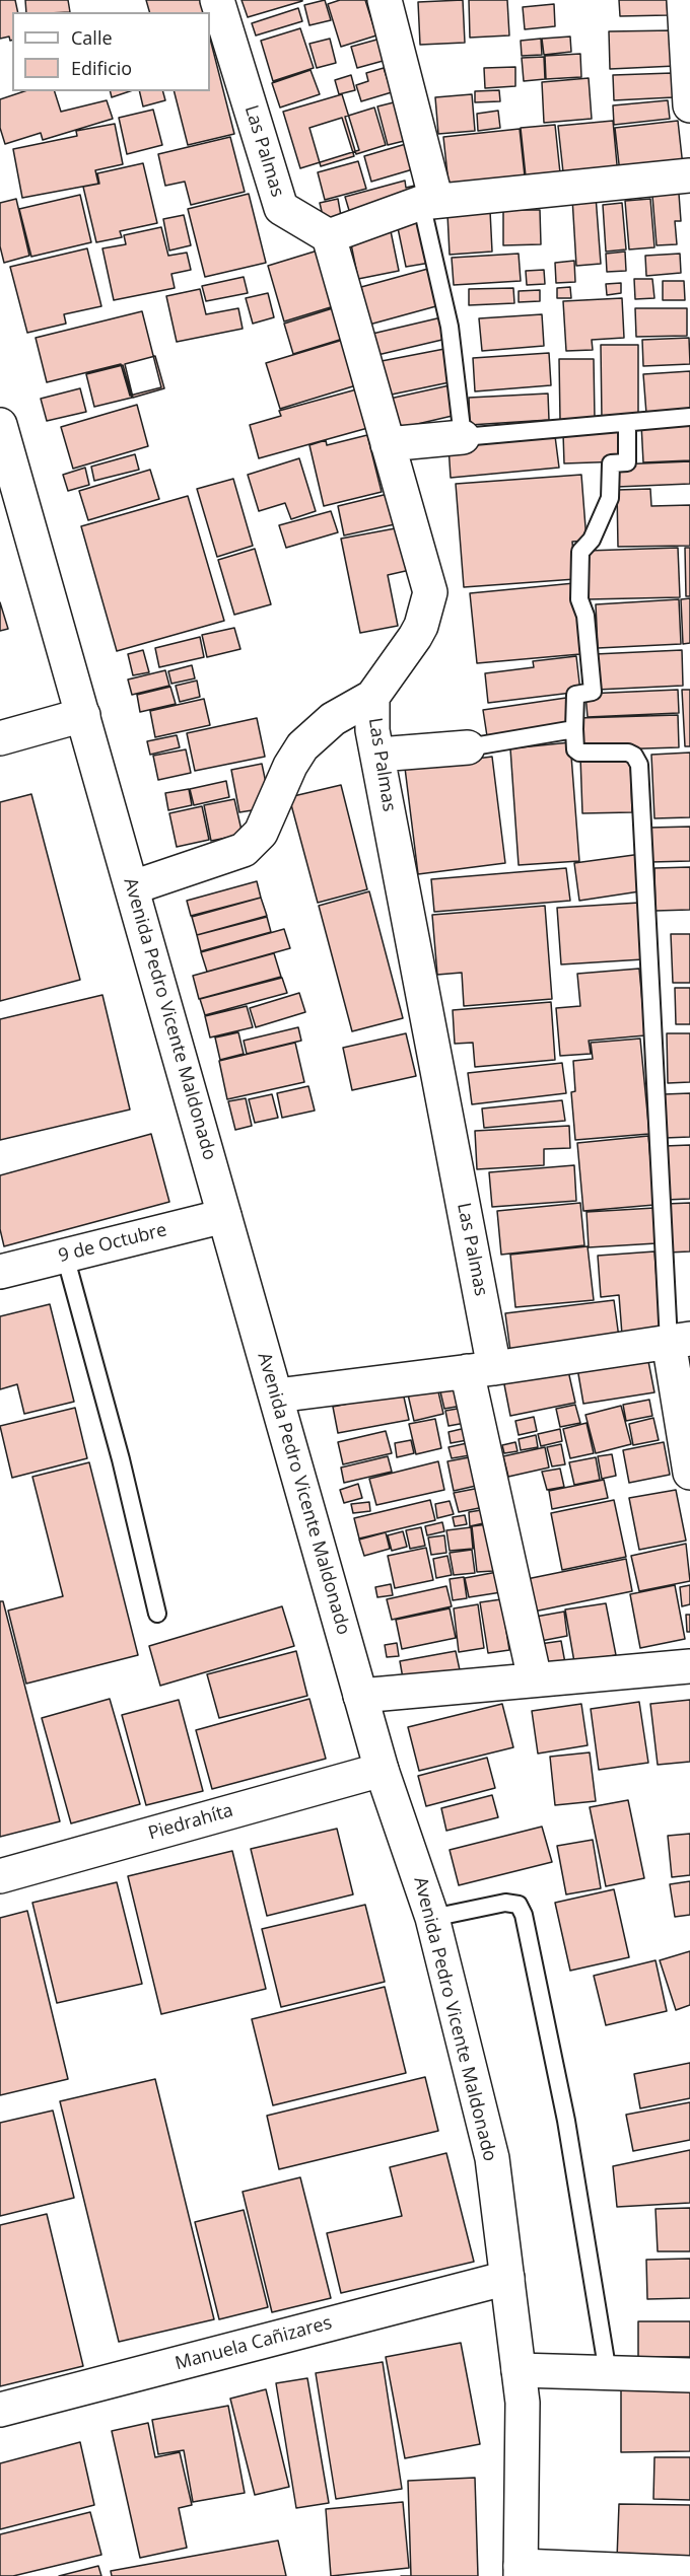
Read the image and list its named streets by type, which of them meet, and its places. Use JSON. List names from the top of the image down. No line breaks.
{"streets":{"street":["Las Palmas","Avenida Pedro Vicente Maldonado","9 de Octubre","Piedrahíta","Manuela Cañizares"]},"crossings":[["Avenida Pedro Vicente Maldonado","9 de Octubre"],["Avenida Pedro Vicente Maldonado","Piedrahíta"],["Avenida Pedro Vicente Maldonado","Manuela Cañizares"]],"legend":["Calle","Edificio"]}
